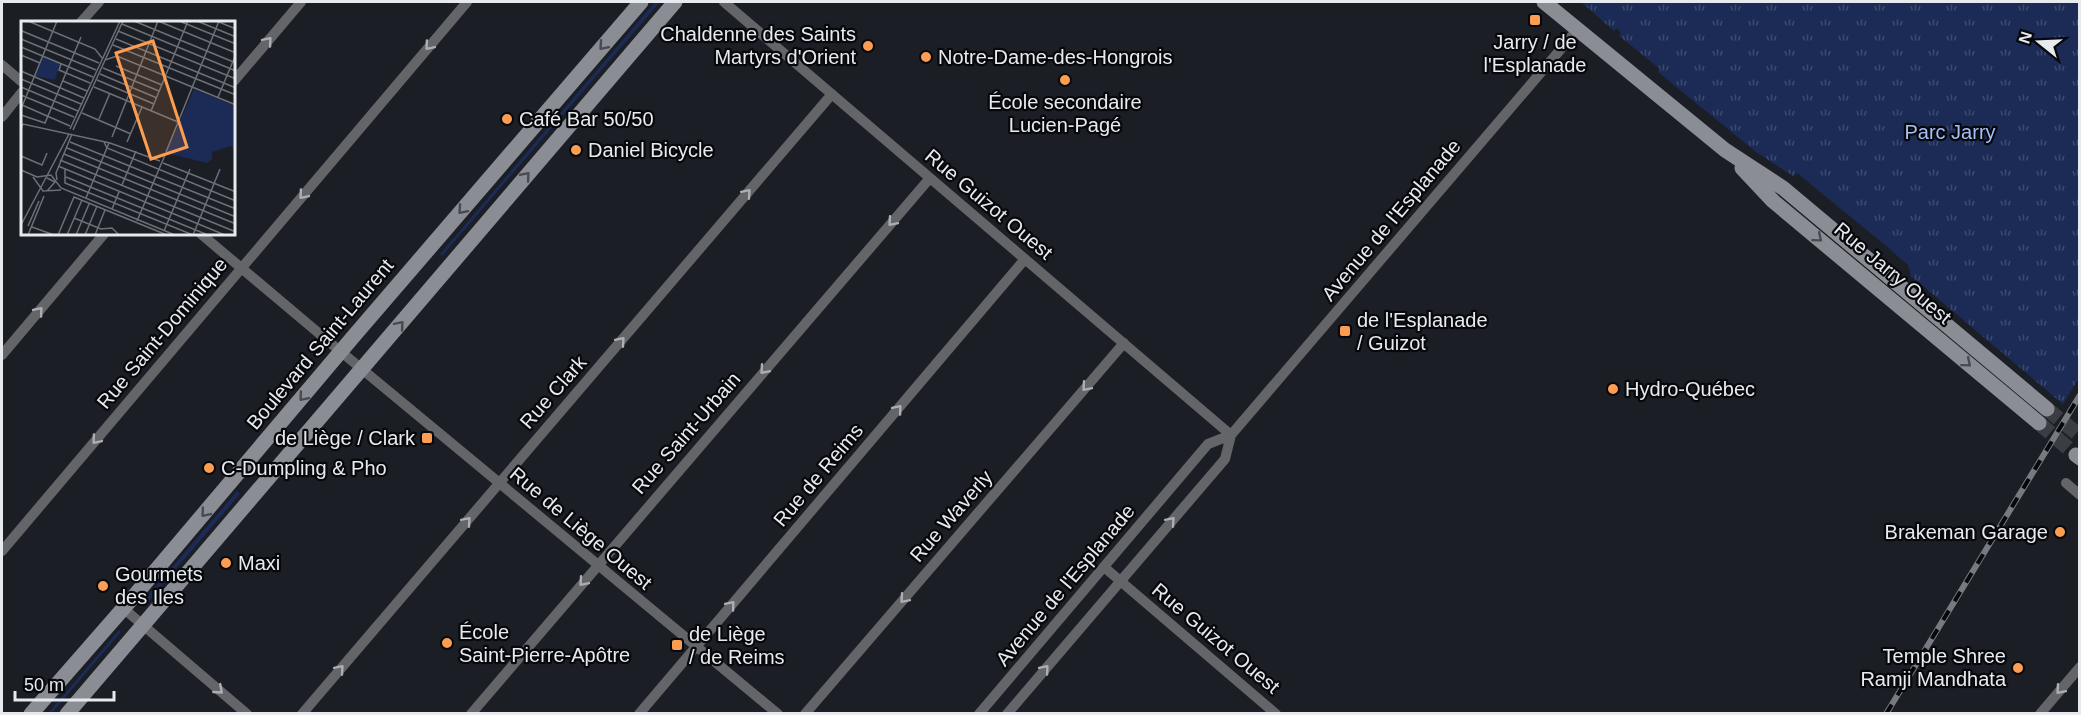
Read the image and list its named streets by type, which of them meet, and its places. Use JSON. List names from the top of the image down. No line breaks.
{"streets":{"main road":["Rue Jarry Ouest","Boulevard Saint-Laurent"],"street":["Rue Guizot Ouest","Avenue de l'Esplanade","Rue Saint-Dominique","Rue Clark","Rue Saint-Urbain","Rue de Reims","Rue Waverly","Rue de Liège Ouest"]},"crossings":[["Rue Guizot Ouest","Avenue de l'Esplanade"],["Rue Guizot Ouest","Rue Clark"],["Rue Guizot Ouest","Rue Saint-Urbain"],["Rue Guizot Ouest","Rue de Reims"],["Rue Guizot Ouest","Rue Waverly"],["Avenue de l'Esplanade","Rue Jarry Ouest"],["Rue Saint-Dominique","Rue de Liège Ouest"],["Boulevard Saint-Laurent","Rue de Liège Ouest"],["Rue Clark","Rue de Liège Ouest"],["Rue Saint-Urbain","Rue de Liège Ouest"],["Rue de Reims","Rue de Liège Ouest"]],"one_way":["Rue Saint-Dominique","Rue Clark","Rue Saint-Urbain","Rue de Reims","Rue Waverly"],"parks":["Parc Jarry"],"places":{"transit":["Jarry / de l'Esplanade","de l'Esplanade / Guizot","de Liège / Clark","de Liège / de Reims"],"other":["Chaldenne des Saints Martyrs d'Orient","Notre-Dame-des-Hongrois","École secondaire Lucien-Pagé","Café Bar 50/50","Daniel Bicycle","Hydro-Québec","C-Dumpling & Pho","Brakeman Garage","Maxi","Gourmets des Iles","École Saint-Pierre-Apôtre","Temple Shree Ramji Mandhata"]},"scale_bar":"50 m","north":"left"}
